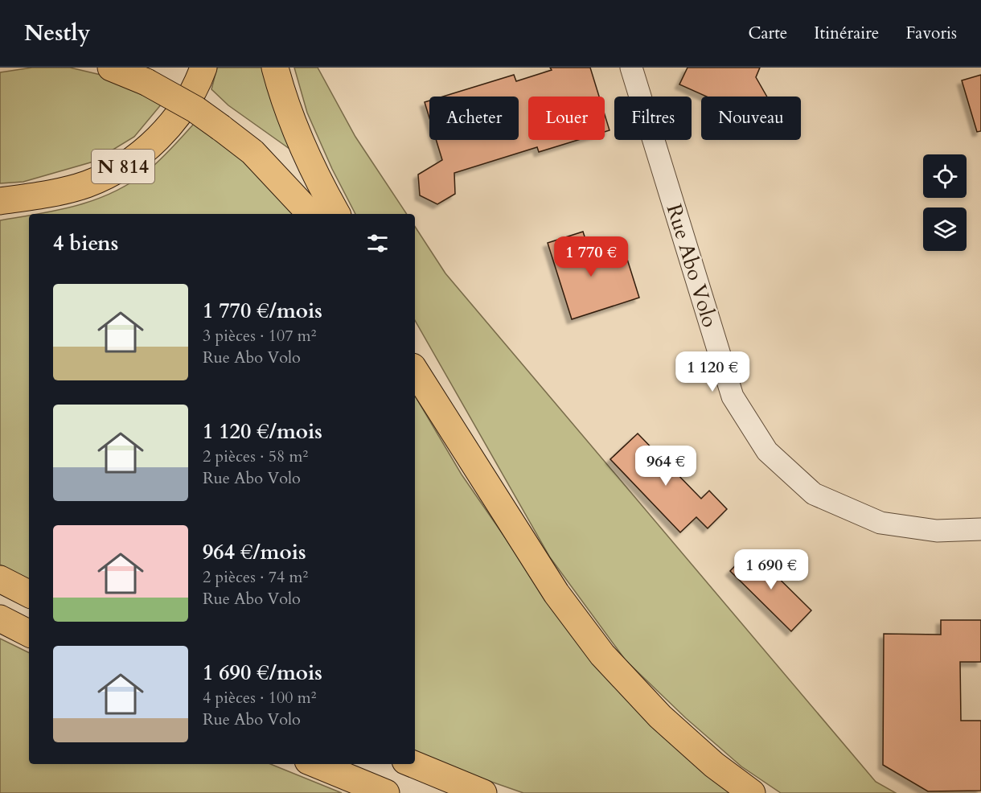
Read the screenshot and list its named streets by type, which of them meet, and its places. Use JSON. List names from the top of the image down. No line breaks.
{"streets":{"highway":["N 814"],"street":["Rue Abo Volo"]},"page":{"header":"Nestly","nav":["Carte","Itinéraire","Favoris"],"chip":["Acheter","Louer","Filtres","Nouveau"],"heading":"4 biens","price":["1 770 €","1 120 €","964 €","1 690 €"],"list":[{"name":"1 770 €/mois","note":"3 pièces · 107 m² · Rue Abo Volo"},{"name":"1 120 €/mois","note":"2 pièces · 58 m² · Rue Abo Volo"},{"name":"964 €/mois","note":"2 pièces · 74 m² · Rue Abo Volo"},{"name":"1 690 €/mois","note":"4 pièces · 100 m² · Rue Abo Volo"}]}}
